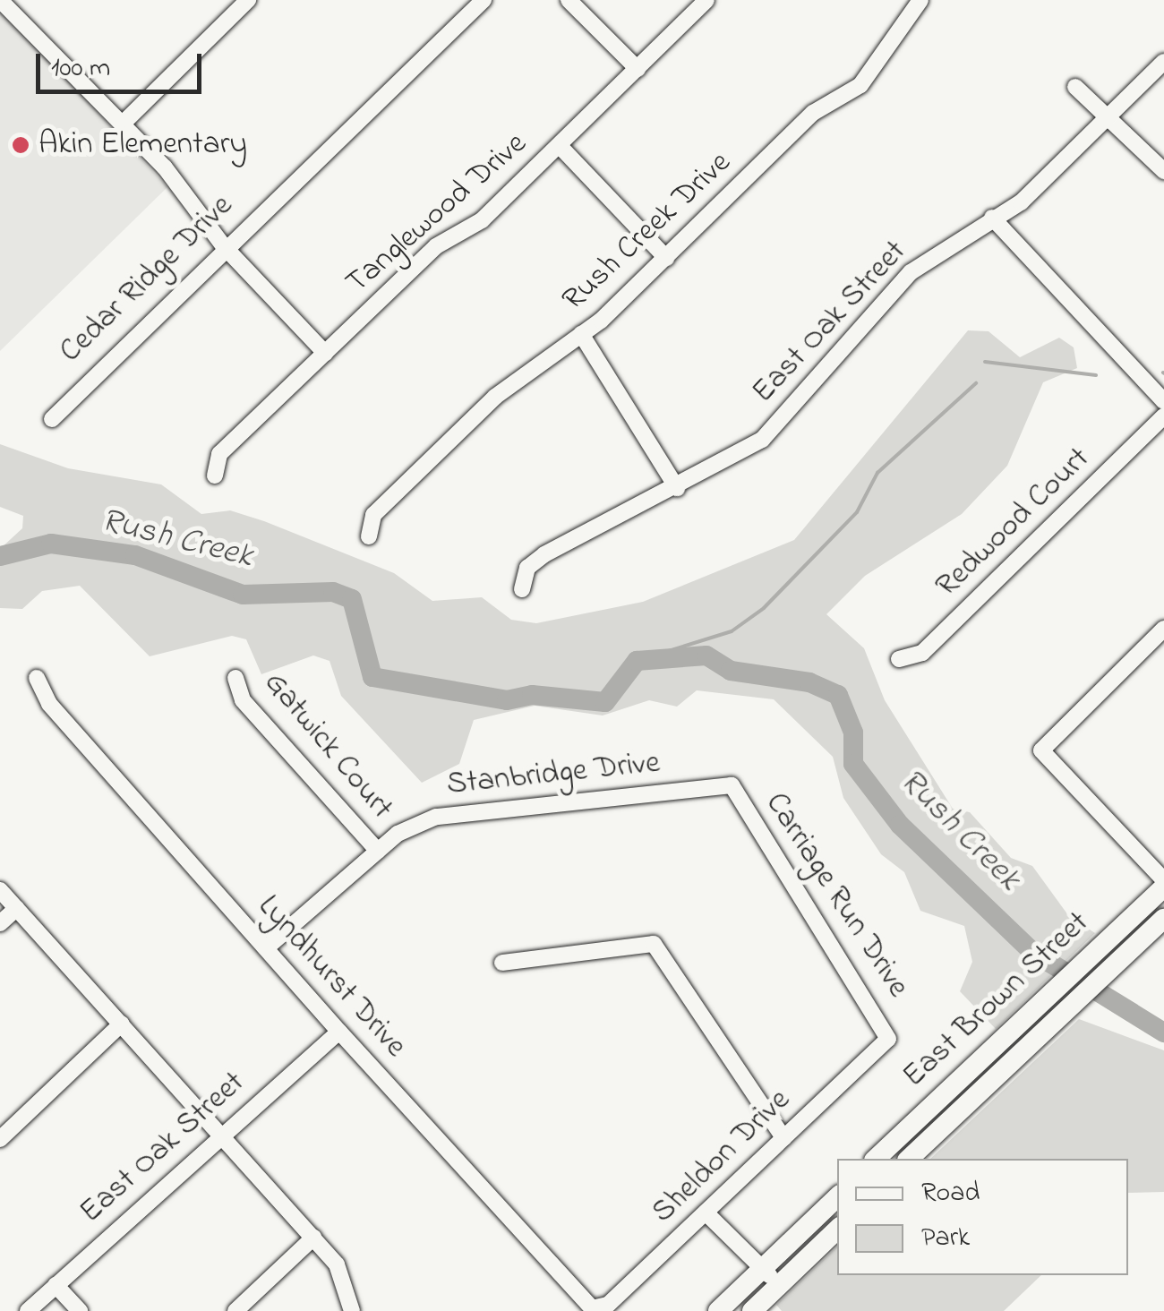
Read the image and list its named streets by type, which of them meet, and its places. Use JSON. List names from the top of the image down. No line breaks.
{"streets":{"main road":["East Brown Street"],"street":["Tanglewood Drive","Rush Creek Drive","Cedar Ridge Drive","East Oak Street","Redwood Court","Gatwick Court","Stanbridge Drive","Carriage Run Drive","Lyndhurst Drive","Sheldon Drive"]},"crossings":[["East Oak Street","Lyndhurst Drive"],["Gatwick Court","Stanbridge Drive"],["Stanbridge Drive","Carriage Run Drive"],["Stanbridge Drive","Lyndhurst Drive"],["Carriage Run Drive","Sheldon Drive"],["Lyndhurst Drive","Sheldon Drive"]],"water":["Rush Creek"],"places":["Akin Elementary"],"legend":["Road","Park"],"scale_bar":"100 m"}
